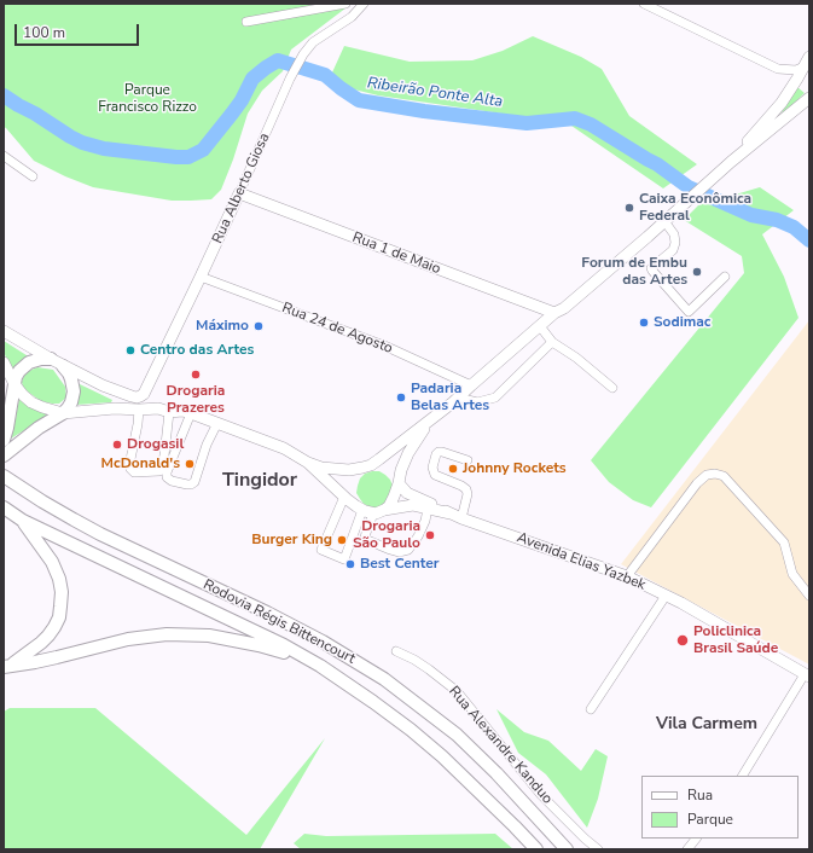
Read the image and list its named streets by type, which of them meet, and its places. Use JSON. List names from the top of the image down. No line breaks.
{"streets":{"highway":["Rodovia Régis Bittencourt"],"main road":["Rua Alberto Giosa","Rua 1 de Maio","Avenida Elias Yazbek"],"street":["Rua 24 de Agosto","Rua Alexandre Kanduo"]},"crossings":[["Rua Alberto Giosa","Rua 1 de Maio"],["Rua Alberto Giosa","Rua 24 de Agosto"]],"districts":["Tingidor","Vila Carmem"],"water":["Ribeirão Ponte Alta"],"parks":["Parque Francisco Rizzo"],"places":["Caixa Econômica Federal","Forum de Embu das Artes","Sodimac","Máximo","Centro das Artes","Drogaria Prazeres","Padaria Belas Artes","Drogasil","McDonald's","Johnny Rockets","Drogaria São Paulo","Burger King","Best Center","Policlinica Brasil Saúde"],"legend":["Rua","Parque"],"scale_bar":"100 m"}
